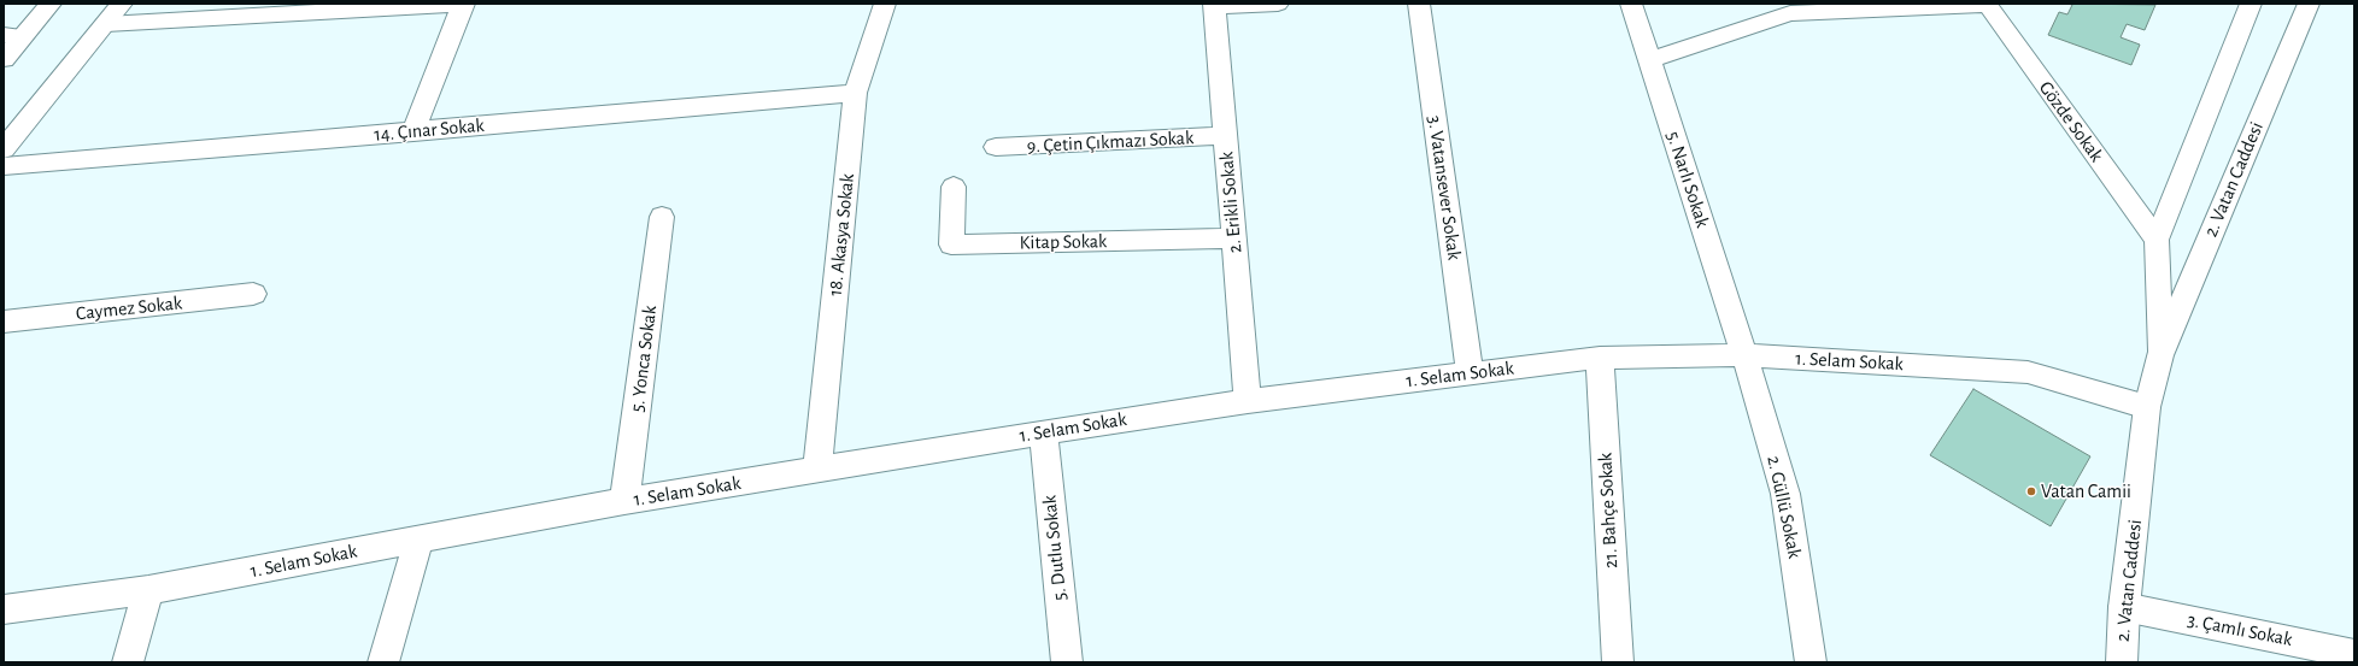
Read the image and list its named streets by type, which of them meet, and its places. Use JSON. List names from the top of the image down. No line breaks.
{"streets":{"street":["Gözde Sokak","14. Çınar Sokak","9. Çetin Çıkmazı Sokak","5. Narlı Sokak","2. Vatan Caddesi","3. Vatansever Sokak","2. Erikli Sokak","18. Akasya Sokak","Kitap Sokak","Caymez Sokak","5. Yonca Sokak","1. Selam Sokak","2. Güllü Sokak","21. Bahçe Sokak","5. Dutlu Sokak","3. Çamlı Sokak"]},"crossings":[["Gözde Sokak","2. Vatan Caddesi"],["14. Çınar Sokak","18. Akasya Sokak"],["9. Çetin Çıkmazı Sokak","2. Erikli Sokak"],["5. Narlı Sokak","1. Selam Sokak"],["5. Narlı Sokak","2. Güllü Sokak"],["2. Vatan Caddesi","1. Selam Sokak"],["2. Vatan Caddesi","3. Çamlı Sokak"],["3. Vatansever Sokak","1. Selam Sokak"],["2. Erikli Sokak","Kitap Sokak"],["2. Erikli Sokak","1. Selam Sokak"],["18. Akasya Sokak","1. Selam Sokak"],["5. Yonca Sokak","1. Selam Sokak"],["1. Selam Sokak","2. Güllü Sokak"],["1. Selam Sokak","21. Bahçe Sokak"],["1. Selam Sokak","5. Dutlu Sokak"]],"places":["Vatan Camii"]}
